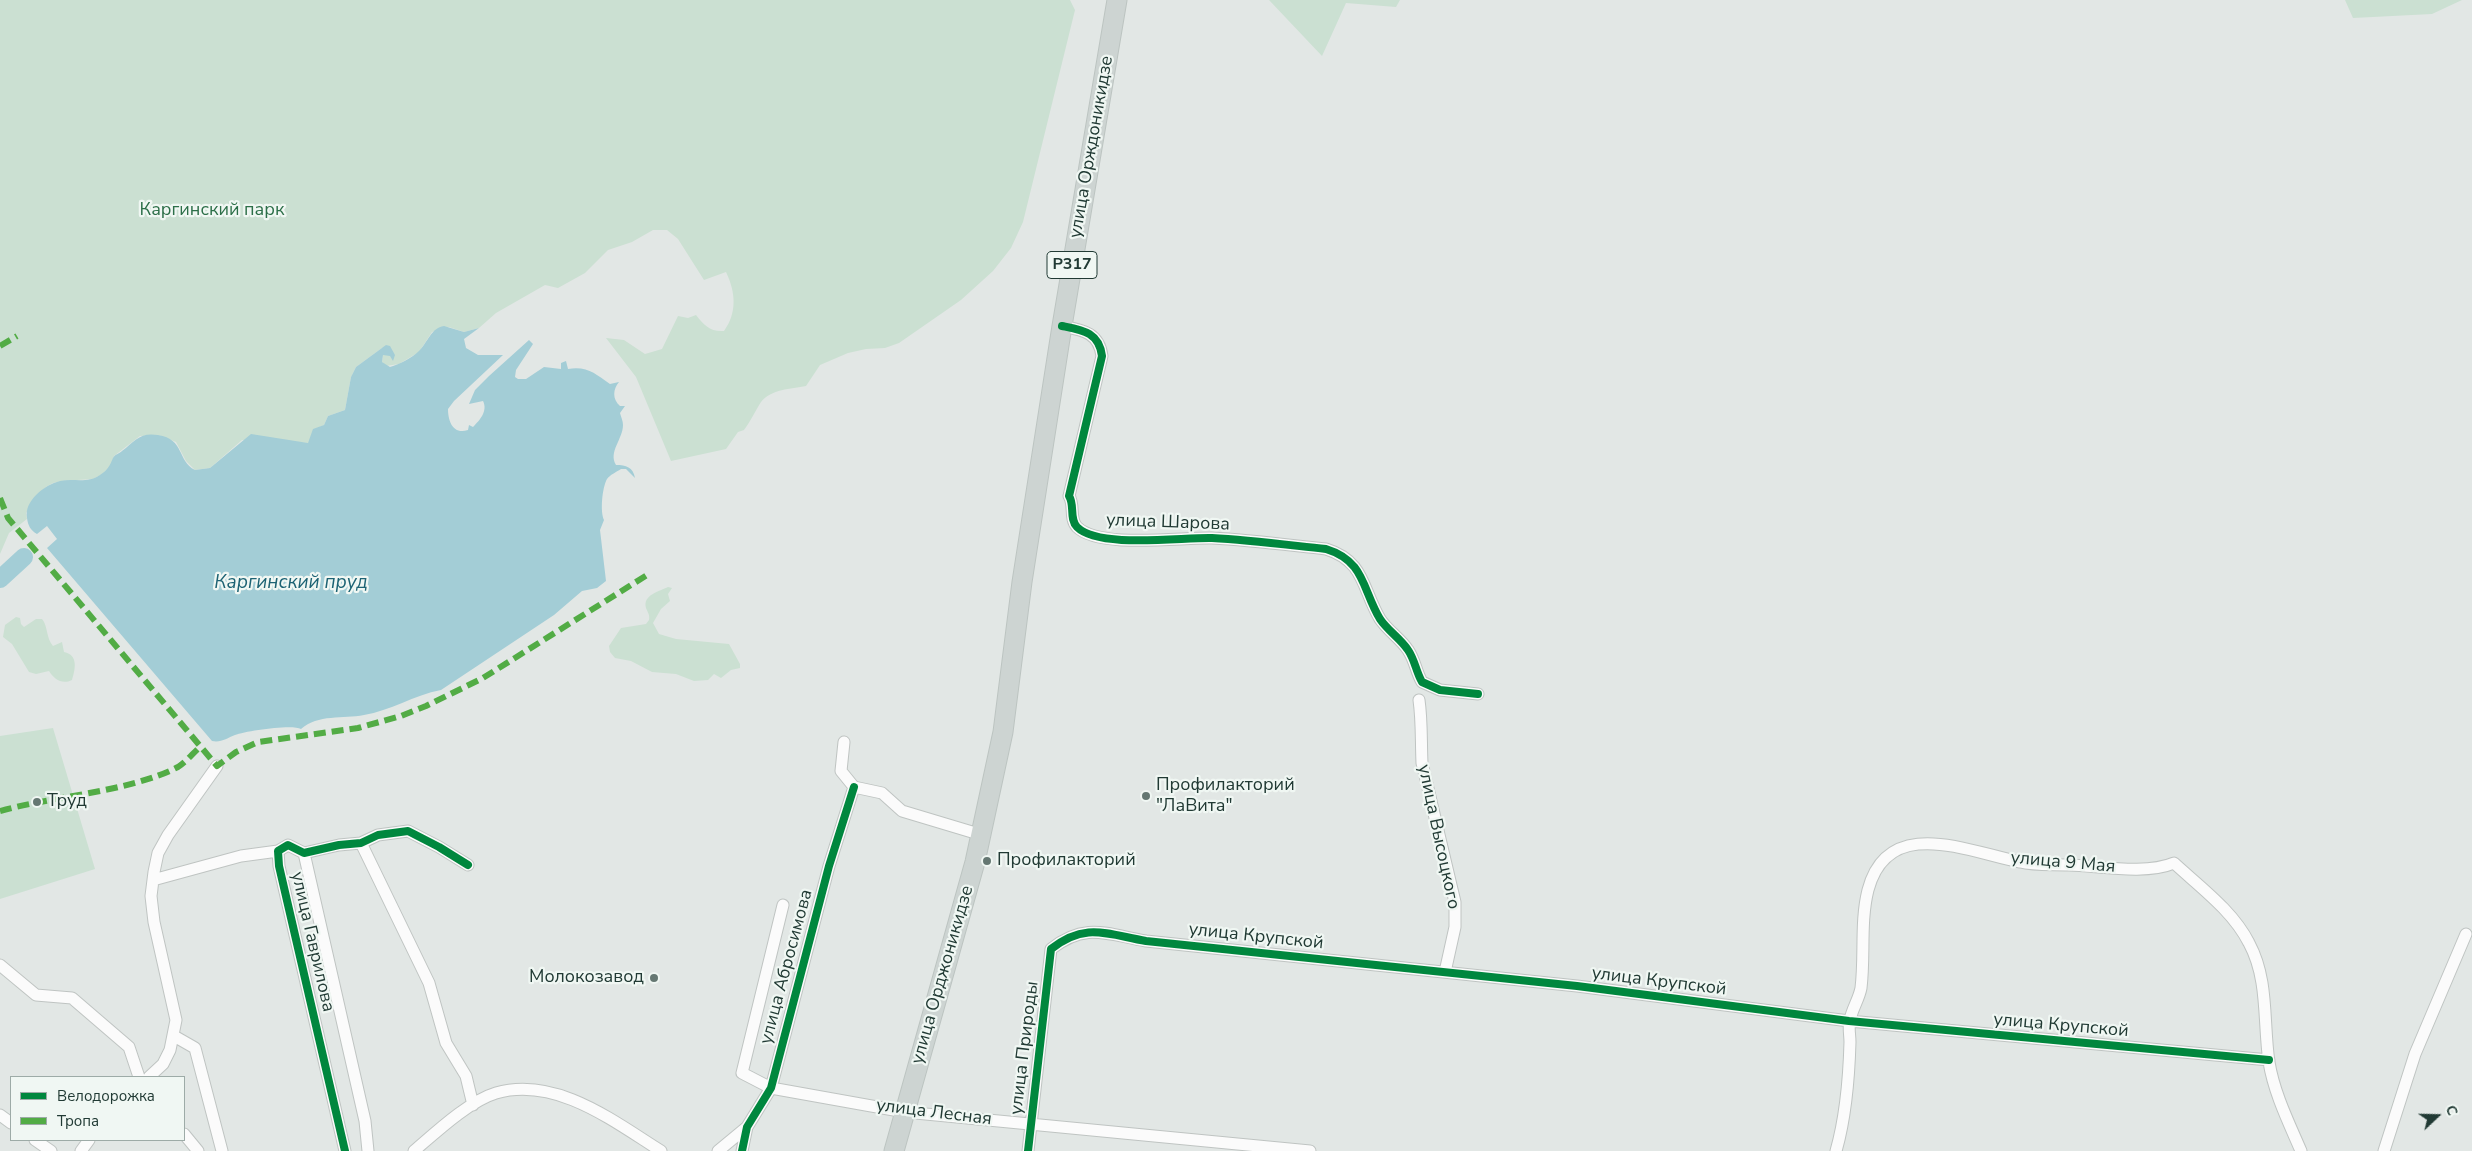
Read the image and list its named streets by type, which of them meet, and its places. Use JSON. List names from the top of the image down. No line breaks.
{"streets":{"main road":["улица Орждоникидзе","Р317","улица Орджоникидзе"],"street":["улица Шарова","улица Высоцкого","улица 9 Мая","улица Крупской","улица Гаврилова","улица Абросимова","улица Природы","улица Лесная"]},"crossings":[["улица Орждоникидзе","улица Шарова"],["улица Орждоникидзе","улица Орджоникидзе"],["улица Высоцкого","улица Крупской"],["улица 9 Мая","улица Крупской"],["улица Крупской","улица Природы"],["улица Абросимова","улица Лесная"],["улица Орджоникидзе","улица Лесная"],["улица Природы","улица Лесная"]],"water":["Каргинский пруд"],"parks":["Каргинский парк"],"places":["Профилакторий \"ЛаВита\"","Труд","Профилакторий","Молокозавод"],"legend":["Велодорожка","Тропа"],"north":"right"}
